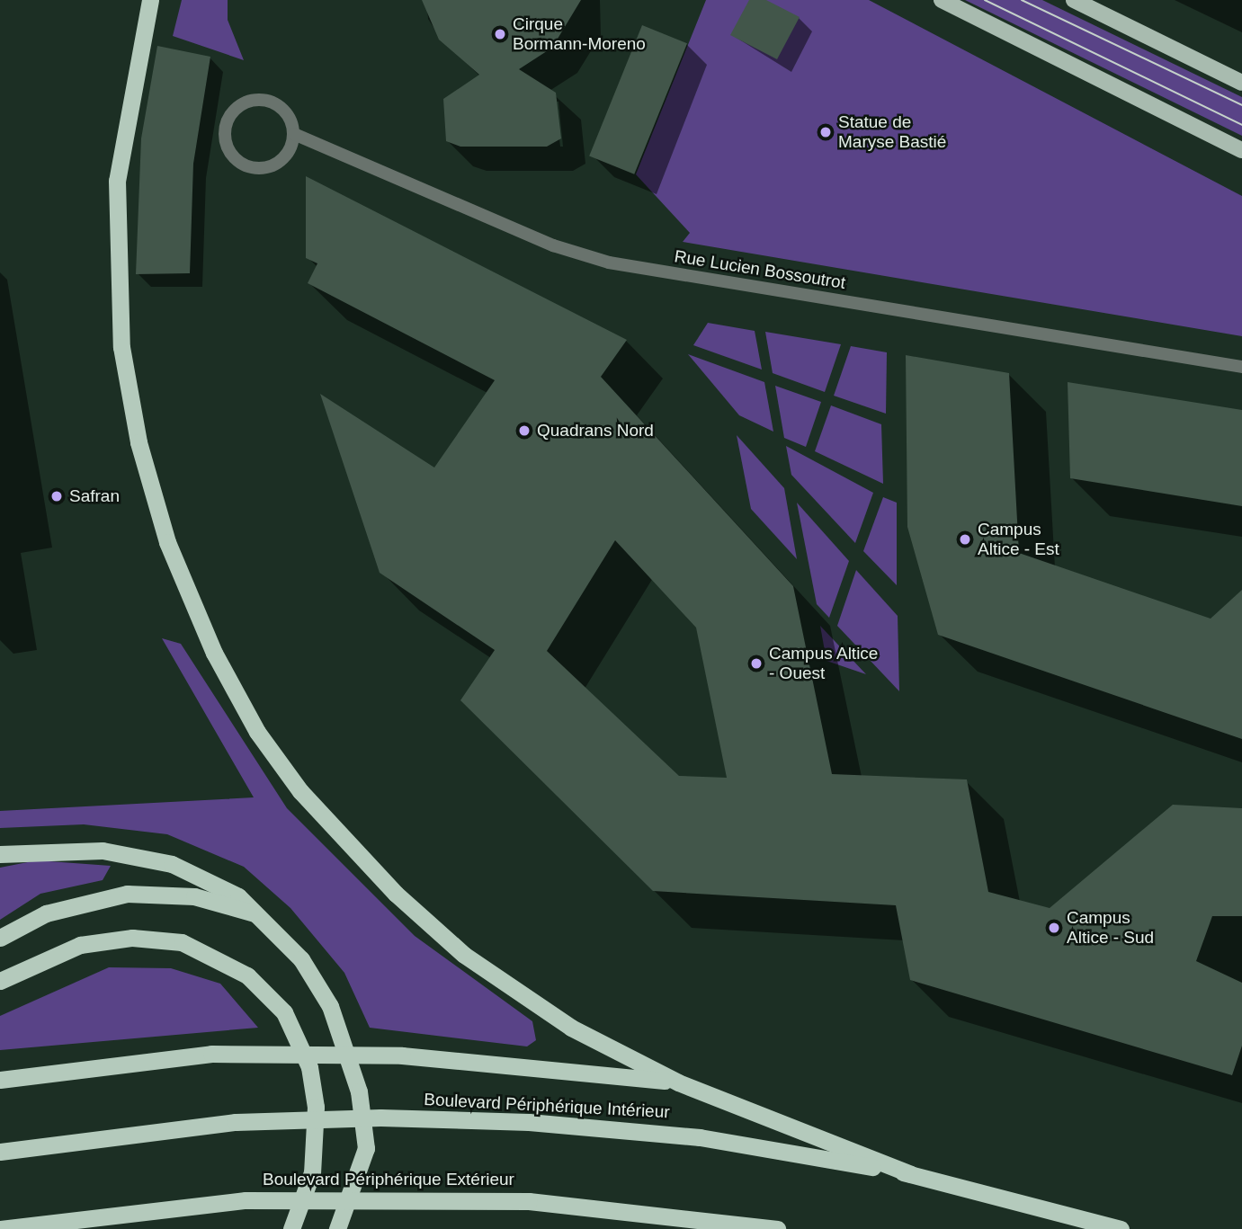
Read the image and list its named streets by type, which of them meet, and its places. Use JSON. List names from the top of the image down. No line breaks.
{"streets":{"highway":["Boulevard Périphérique Intérieur","Boulevard Périphérique Extérieur"],"street":["Rue Lucien Bossoutrot"]},"places":["Cirque Bormann-Moreno","Statue de Maryse Bastié","Quadrans Nord","Safran","Campus Altice - Est","Campus Altice - Ouest","Campus Altice - Sud"]}
